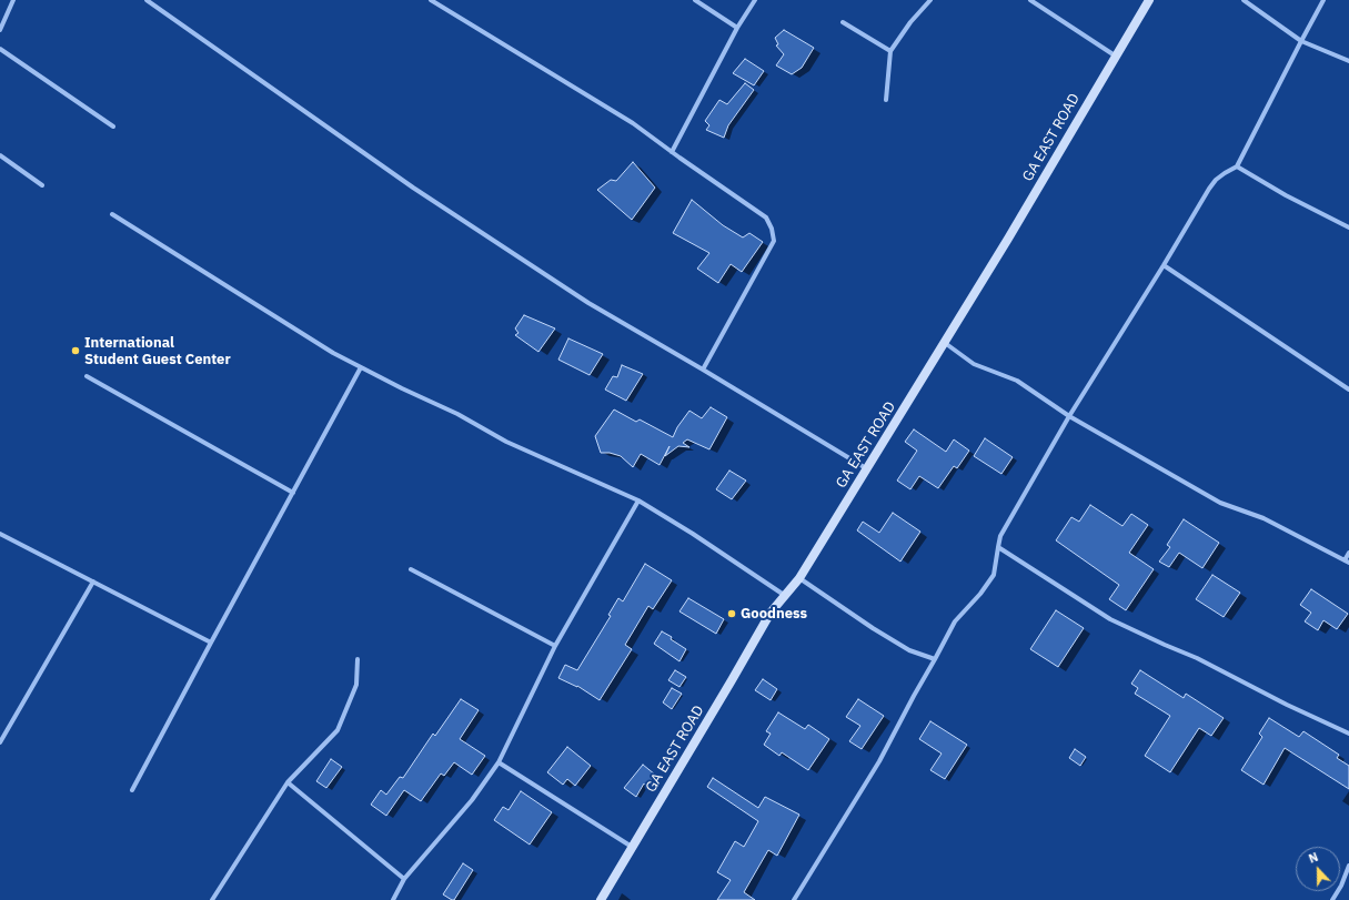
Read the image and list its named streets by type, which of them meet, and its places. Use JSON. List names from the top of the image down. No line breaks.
{"streets":{"street":["GA EAST ROAD"]},"places":["International Student Guest Center","Goodness"],"north":"top"}
